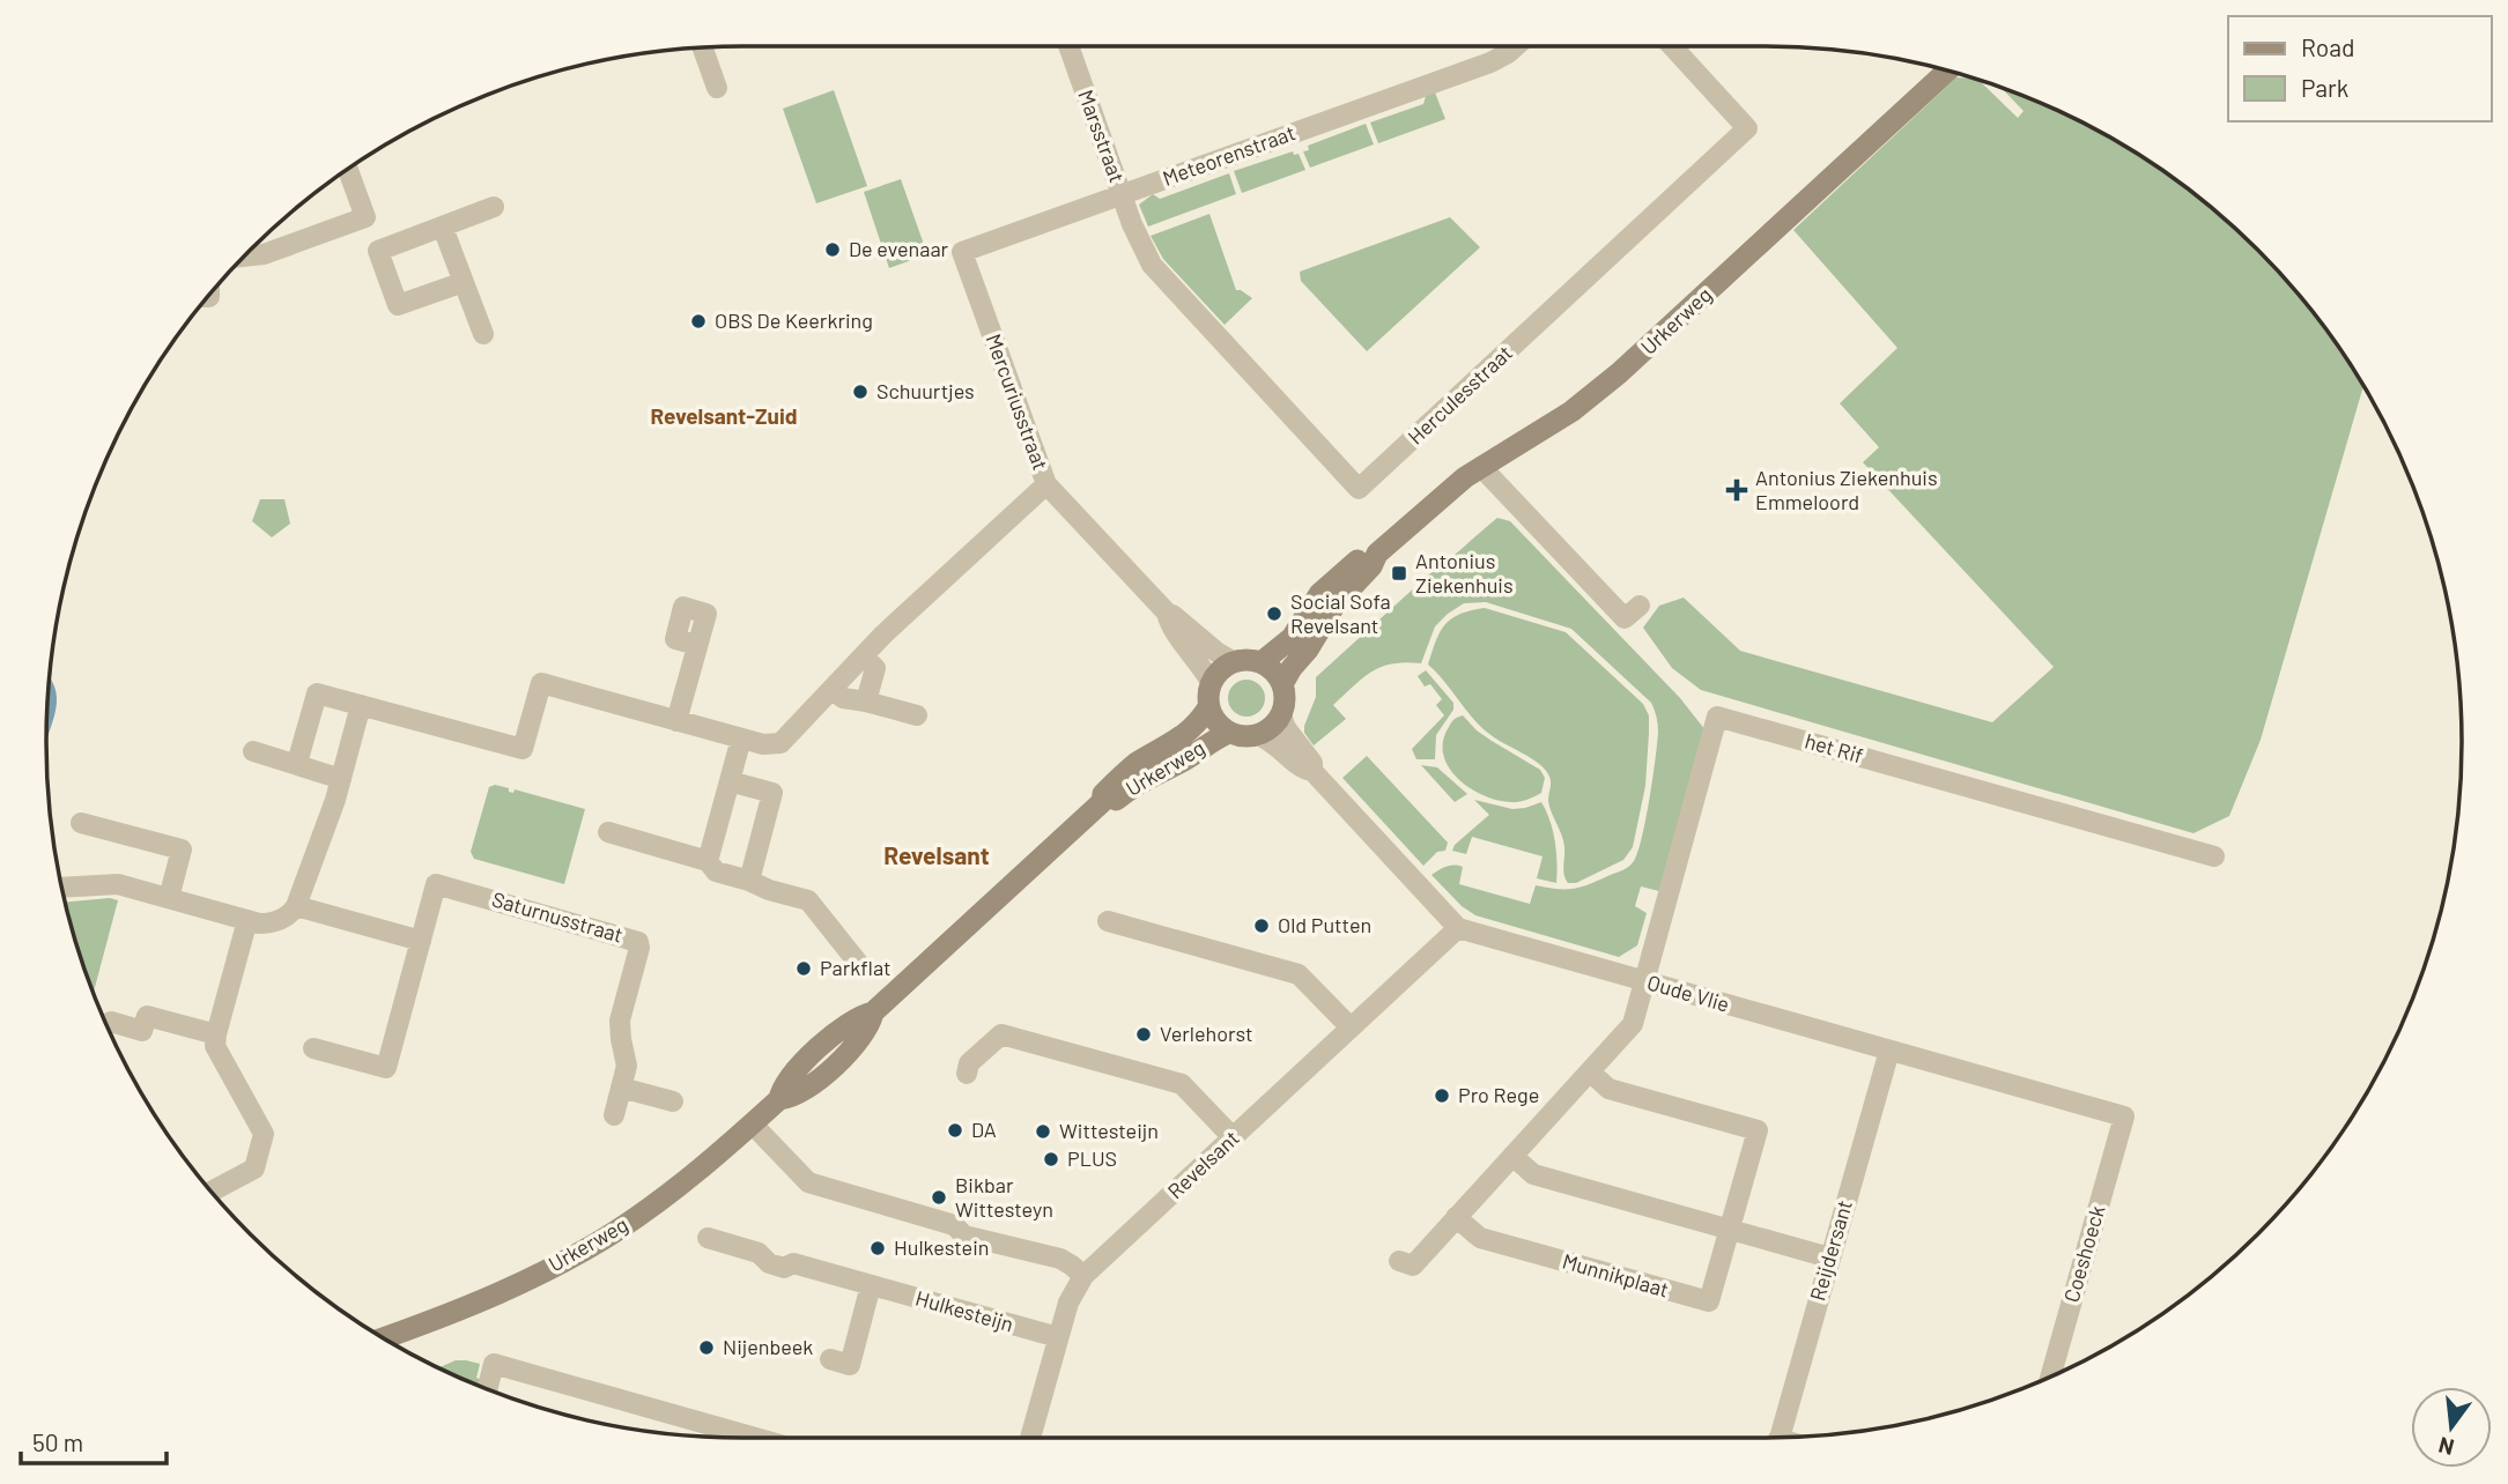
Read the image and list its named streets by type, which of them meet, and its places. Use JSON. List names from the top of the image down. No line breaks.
{"streets":{"main road":["Urkerweg"],"street":["Marsstraat","Meteorenstraat","Herculesstraat","Mercuriusstraat","het Rif","Saturnusstraat","Oude Vlie","Revelsant","Reijdersant","Coeshoeck","Munnikplaat","Hulkesteijn"]},"crossings":[["Marsstraat","Meteorenstraat"],["Marsstraat","Herculesstraat"],["Meteorenstraat","Herculesstraat"],["Meteorenstraat","Mercuriusstraat"],["Urkerweg","Mercuriusstraat"],["het Rif","Oude Vlie"],["Oude Vlie","Revelsant"],["Oude Vlie","Reijdersant"],["Oude Vlie","Coeshoeck"],["Revelsant","Hulkesteijn"]],"districts":["Revelsant-Zuid","Revelsant"],"places":{"other":["De evenaar","OBS De Keerkring","Schuurtjes","Social Sofa Revelsant","Old Putten","Parkflat","Verlehorst","Pro Rege","DA","Wittesteijn","PLUS","Bikbar Wittesteyn","Hulkestein","Nijenbeek"],"health":["Antonius Ziekenhuis Emmeloord"],"transit":["Antonius Ziekenhuis"]},"legend":["Road","Park"],"scale_bar":"50 m","north":"bottom"}
